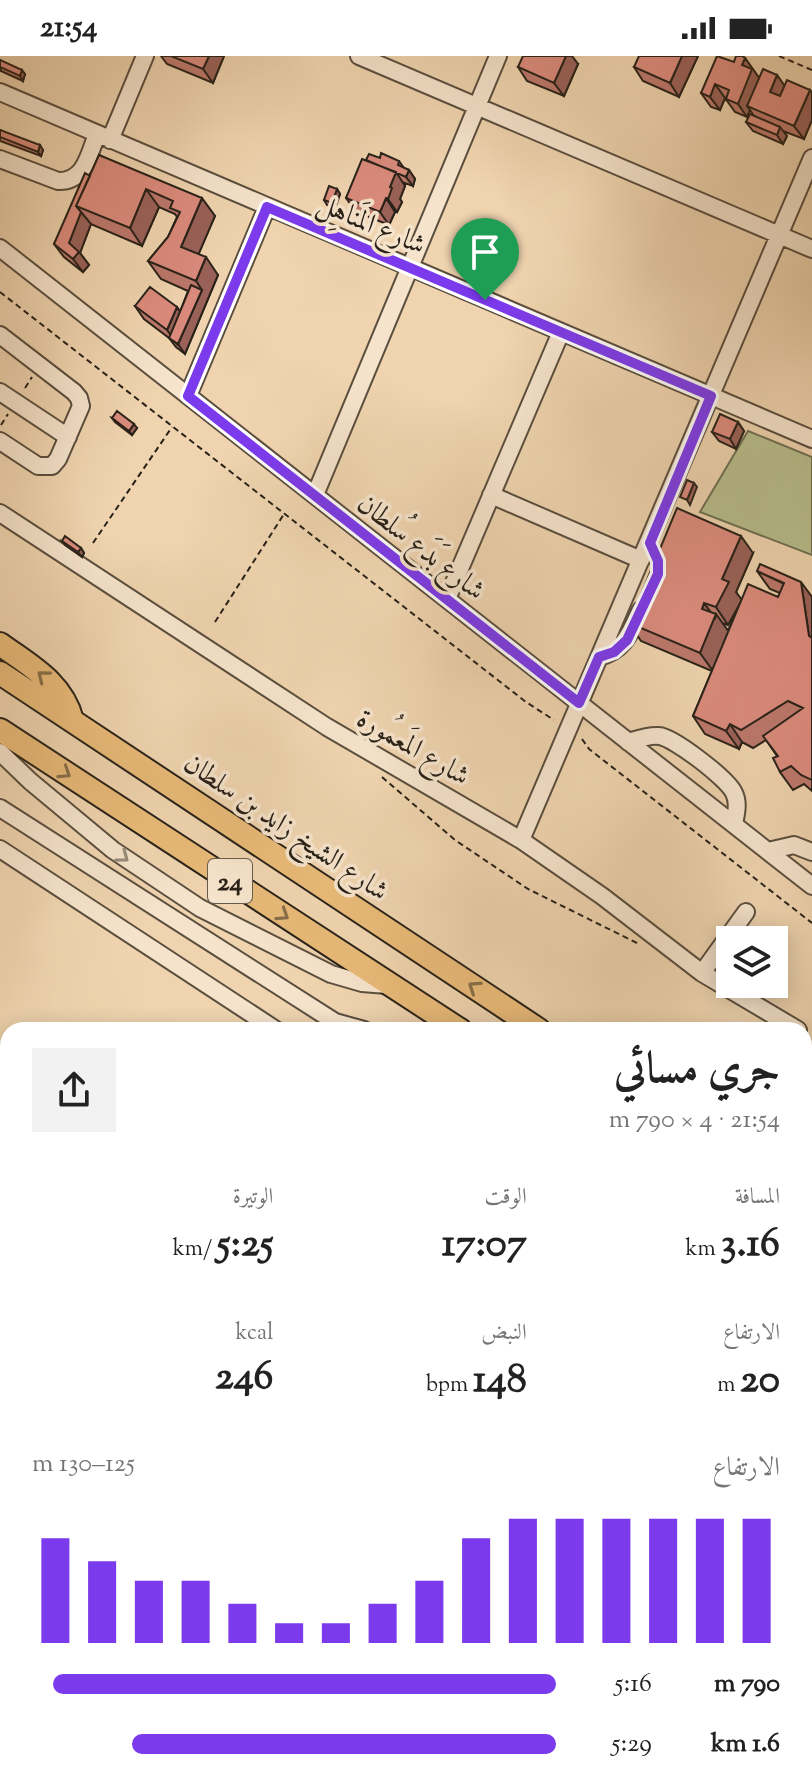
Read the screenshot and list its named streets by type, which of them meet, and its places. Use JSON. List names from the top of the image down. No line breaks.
{"streets":{"highway":["شارع الشيخ زايد بن سلطان","24"],"street":["شارع المَناهِل","شارع بَدَع سُلطان","شارع المَعمُورة"]},"page":{"status":"21:54","heading":["جري مسائي","21:54 · 4 × 790 m"],"stats":[["المسافة","3.16 km"],["الوقت","17:07"],["الوتيرة","5:25 /km"],["الارتفاع","20 m"],["النبض","148 bpm"],["kcal","246"]],"chart":["الارتفاع","125–130 m"],"list":[{"name":"790 m","note":"5:16"},{"name":"1.6 km","note":"5:29"}]}}
